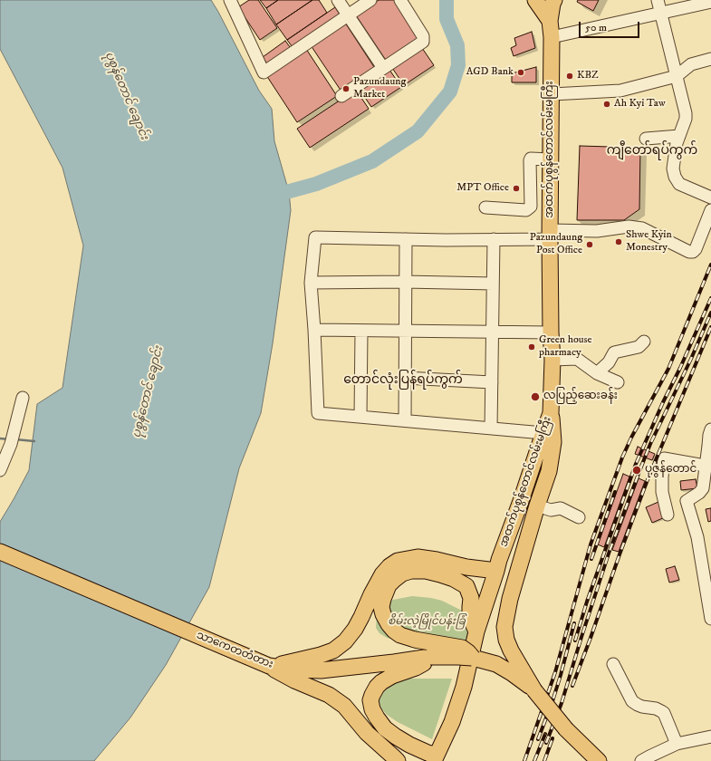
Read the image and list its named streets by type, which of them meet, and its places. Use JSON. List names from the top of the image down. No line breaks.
{"streets":{"main road":["အထက်ပုစွန်တောင်လမ်းမကြီး","သာကေတတံတား"]},"districts":["ကျီတော်ရပ်ကွက်","တောင်လုံးပြန်ရပ်ကွက်"],"water":["ပုစွန်တောင် ချောင်း"],"parks":["စိမ်းလဲ့မြိုင်ပန်းခြံ"],"places":["AGD Bank","KBZ","Pazundaung Market","Ah Kyi Taw","MPT Office","Shwe Kyin Monestry","Pazundaung Post Office","Green house pharmacy","လပြည့်ဆေးခန်း","ပုဇွန်တောင်"],"scale_bar":"50 m"}
